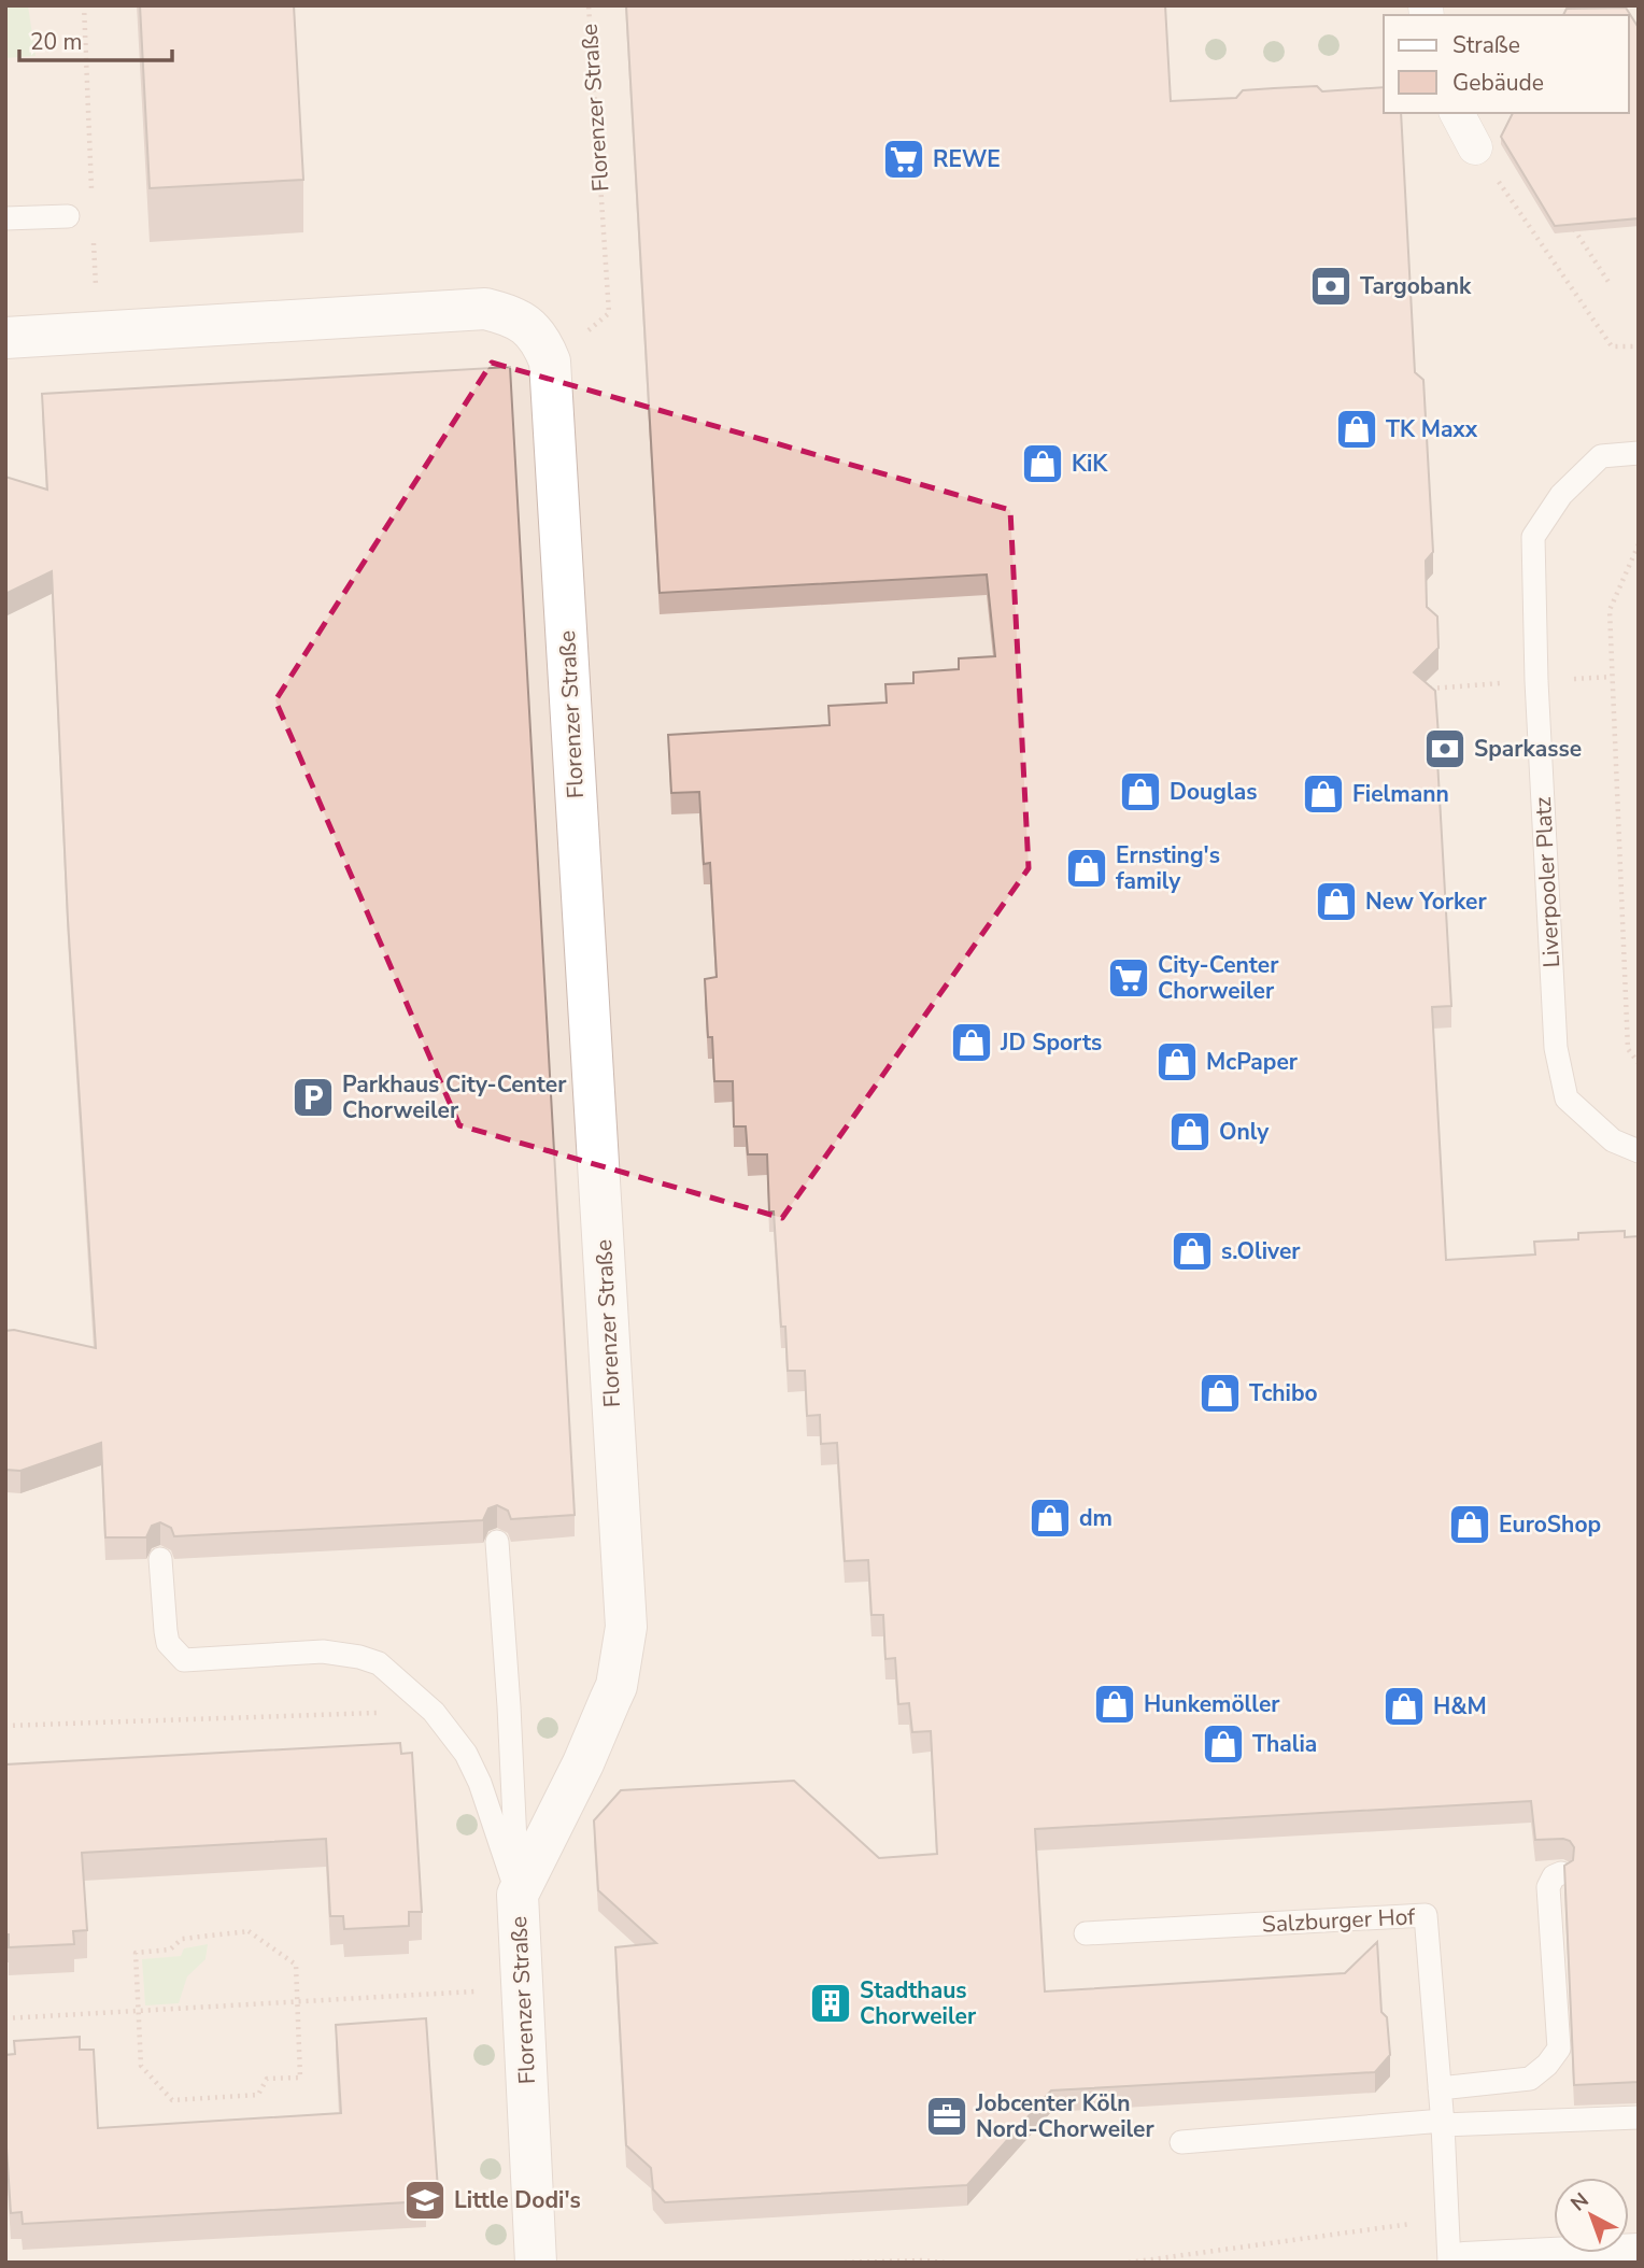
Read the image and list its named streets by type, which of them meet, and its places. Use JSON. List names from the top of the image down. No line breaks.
{"streets":{"street":["Florenzer Straße"],"lane":["Liverpooler Platz","Salzburger Hof"]},"places":{"supermarket":["REWE","City-Center Chorweiler"],"bank":["Targobank","Sparkasse"],"shop":["TK Maxx","KiK","Douglas","Fielmann","Ernsting's family","New Yorker","JD Sports","McPaper","Only","s.Oliver","Tchibo","dm","EuroShop","Hunkemöller","H&M","Thalia"],"parking":["Parkhaus City-Center Chorweiler"],"building":["Stadthaus Chorweiler"],"office":["Jobcenter Köln Nord-Chorweiler"],"school or university":["Little Dodi's"]},"legend":["Straße","Gebäude"],"scale_bar":"20 m","north":"top left"}
